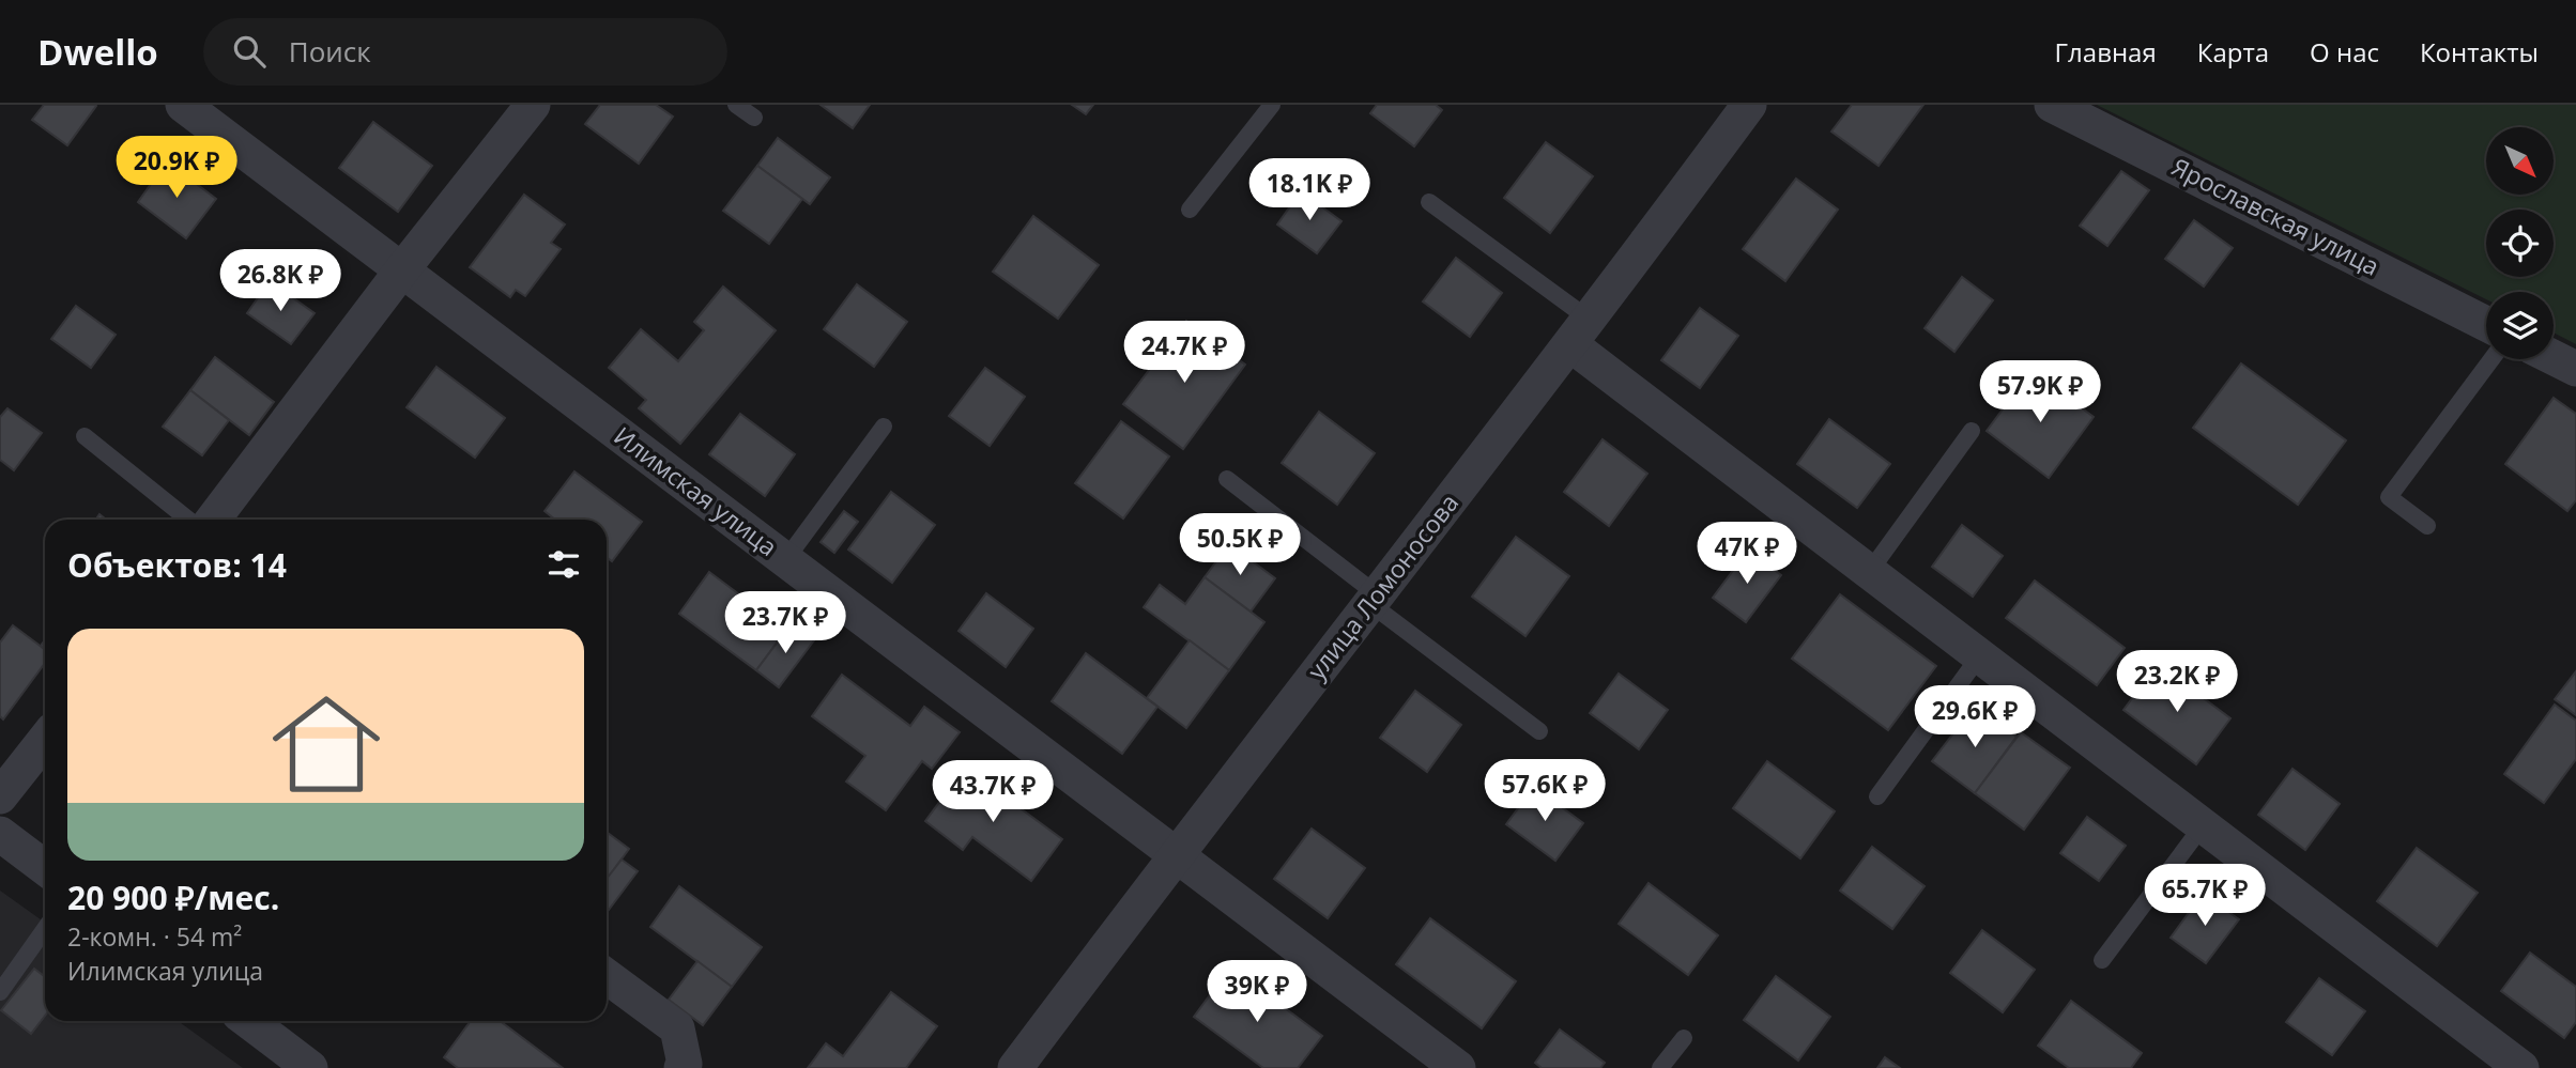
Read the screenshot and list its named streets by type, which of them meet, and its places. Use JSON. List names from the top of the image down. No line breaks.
{"streets":{"street":["Ярославская улица","Илимская улица","улица Ломоносова"]},"crossings":[["Илимская улица","улица Ломоносова"]],"north":"bottom right","page":{"header":"Dwello","search":"Поиск","nav":["Главная","Карта","О нас","Контакты"],"price":["20.9K ₽","18.1K ₽","26.8K ₽","24.7K ₽","57.9K ₽","50.5K ₽","47K ₽","23.7K ₽","23.2K ₽","29.6K ₽","57.6K ₽","43.7K ₽","65.7K ₽","39K ₽"],"heading":"Объектов: 14","list":[{"name":"20 900 ₽/мес.","note":"2-комн. · 54 m² · Илимская улица"}]}}
